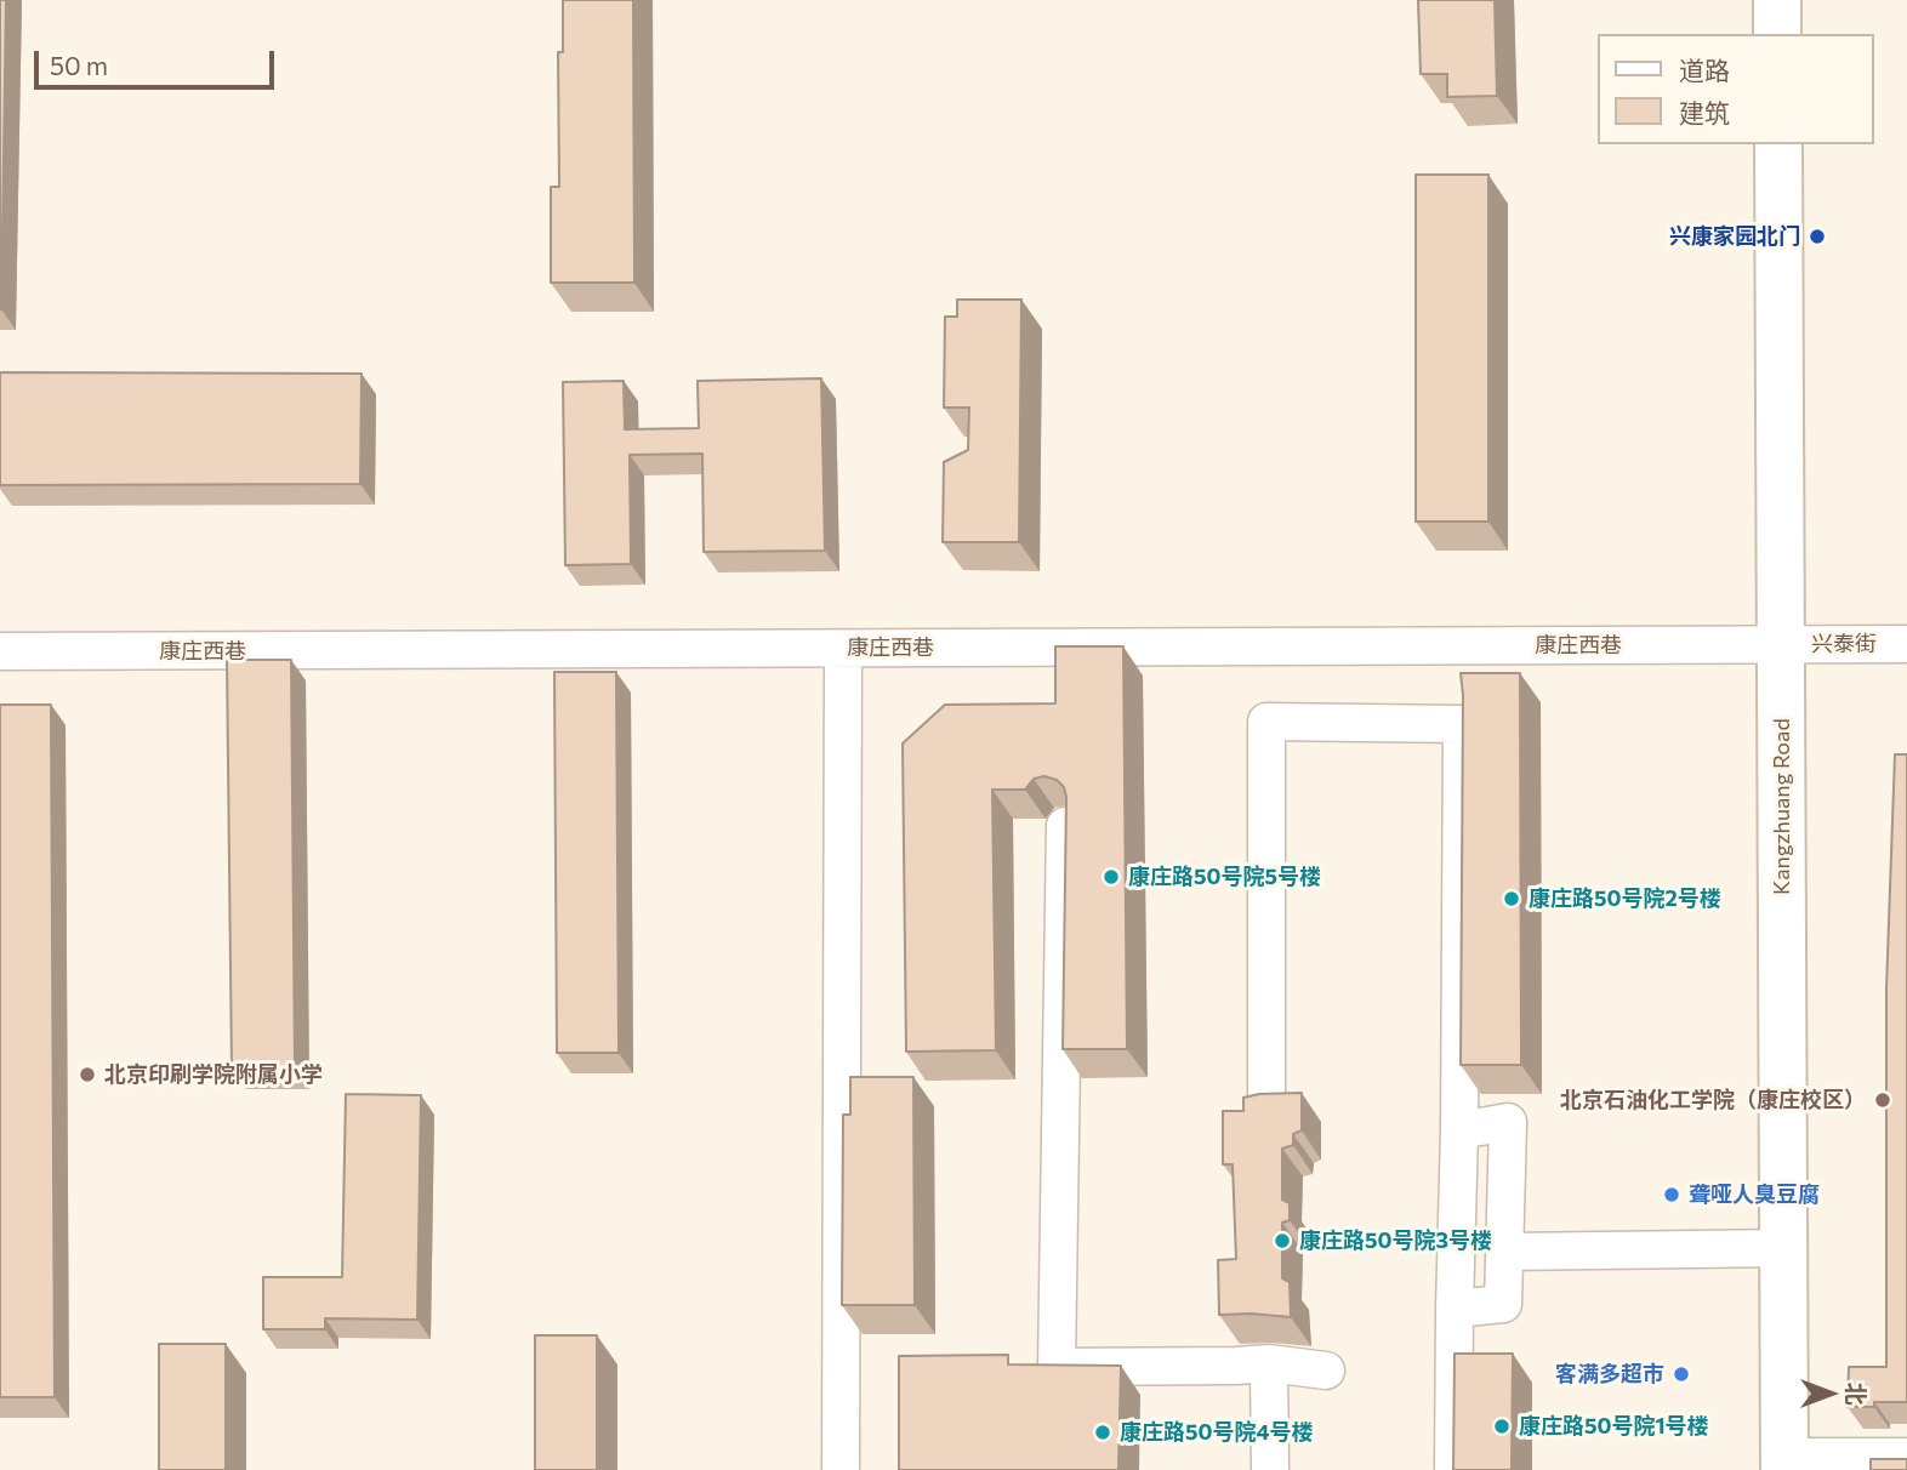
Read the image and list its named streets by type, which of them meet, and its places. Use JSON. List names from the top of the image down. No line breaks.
{"streets":{"street":["兴泰街","康庄西巷","Kangzhuang Road"]},"crossings":[["兴泰街","康庄西巷"],["兴泰街","Kangzhuang Road"],["康庄西巷","Kangzhuang Road"]],"places":["兴康家园北门","康庄路50号院5号楼","康庄路50号院2号楼","北京印刷学院附属小学","北京石油化工学院（康庄校区）","聋哑人臭豆腐","康庄路50号院3号楼","客满多超市","康庄路50号院1号楼","康庄路50号院4号楼"],"legend":["道路","建筑"],"scale_bar":"50 m","north":"right"}
